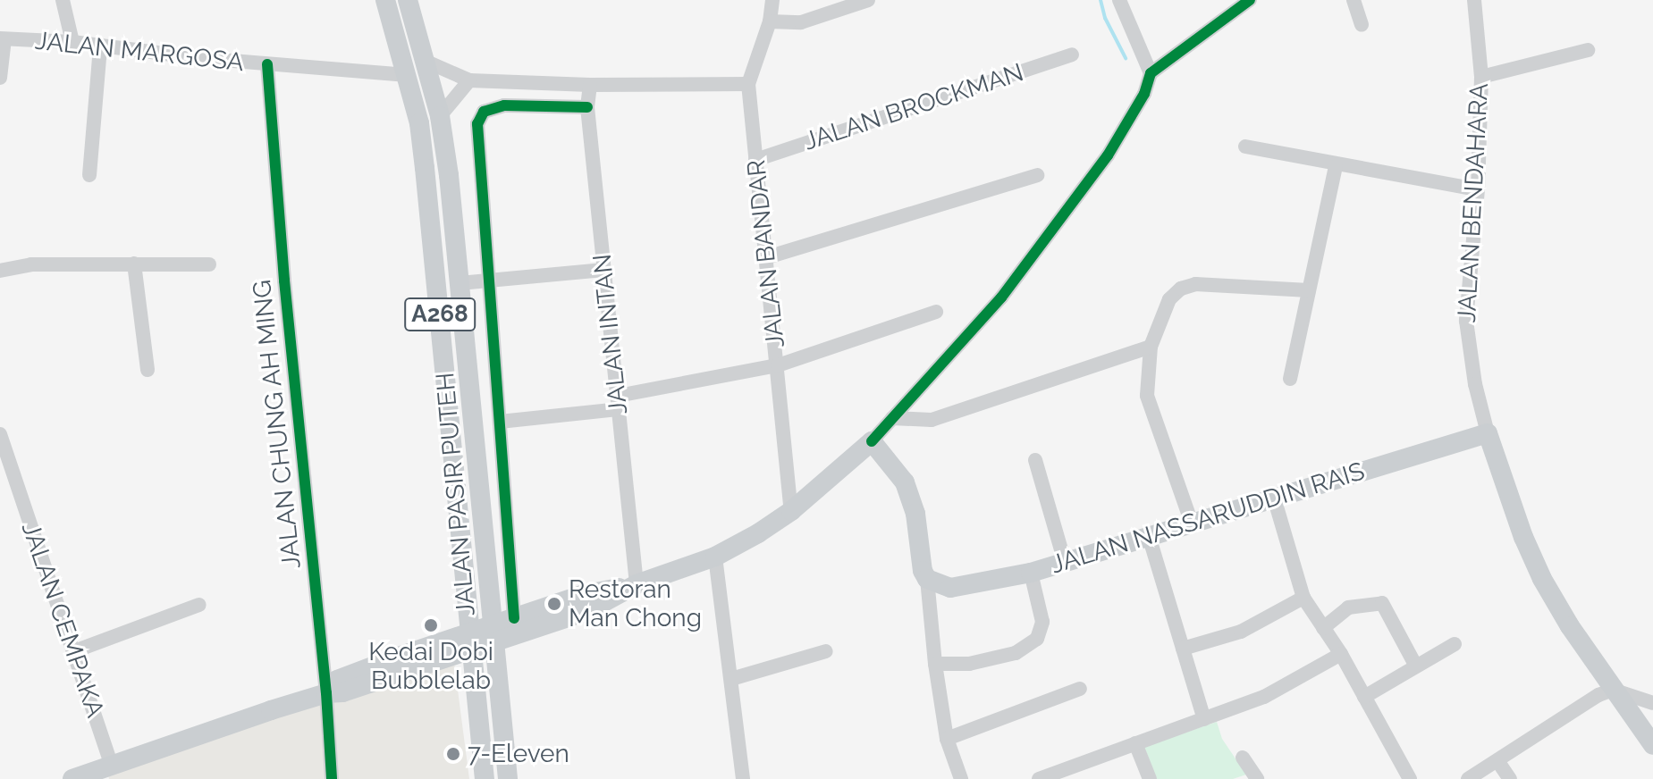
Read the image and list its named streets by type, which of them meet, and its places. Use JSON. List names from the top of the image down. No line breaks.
{"streets":{"main road":["JALAN BENDAHARA","A268","JALAN PASIR PUTEH","JALAN NASSARUDDIN RAIS"],"street":["JALAN MARGOSA","JALAN BROCKMAN","JALAN BANDAR","JALAN INTAN","JALAN CHUNG AH MING","JALAN CEMPAKA"]},"crossings":[["JALAN MARGOSA","JALAN CHUNG AH MING"],["JALAN MARGOSA","JALAN PASIR PUTEH"],["JALAN BROCKMAN","JALAN BANDAR"],["JALAN BENDAHARA","JALAN NASSARUDDIN RAIS"]],"places":["Restoran Man Chong","Kedai Dobi Bubblelab","7-Eleven"]}
